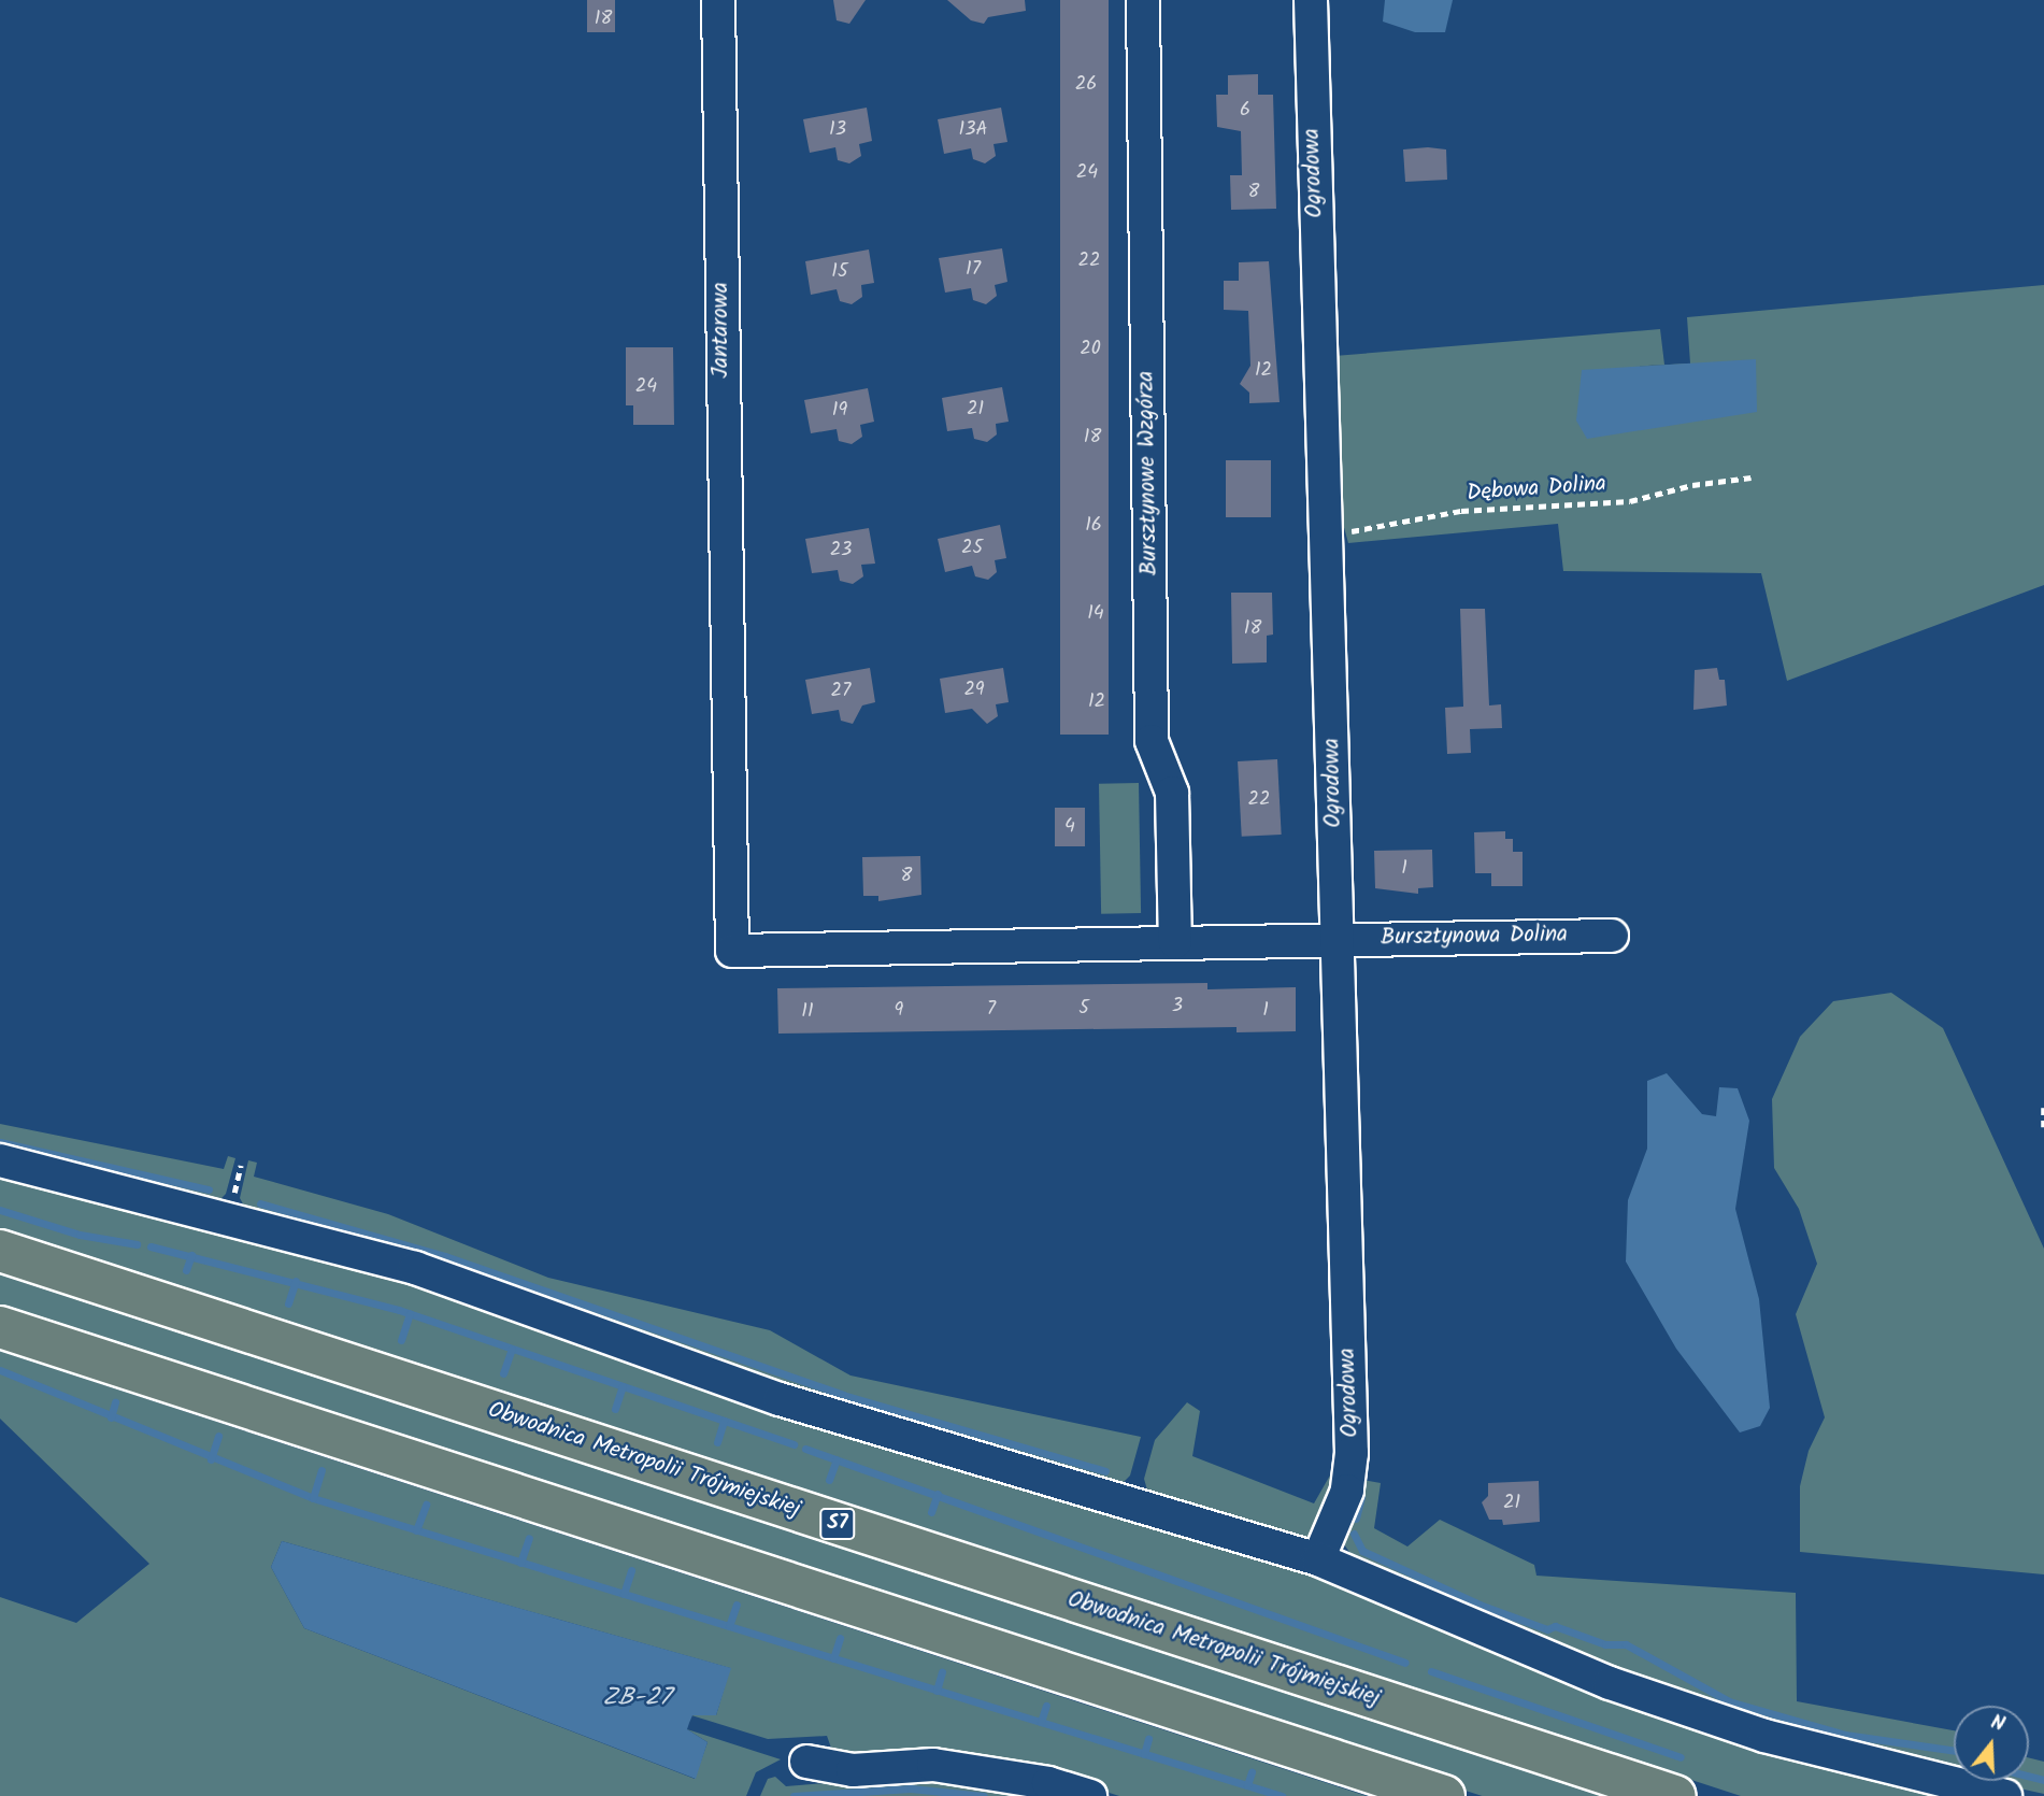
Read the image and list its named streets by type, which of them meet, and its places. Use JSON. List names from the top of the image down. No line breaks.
{"streets":{"highway":["Obwodnica Metropolii Trójmiejskiej","S7"],"street":["Ogrodowa","Jantarowa","Bursztynowe Wzgórza","Bursztynowa Dolina"],"path":["Dębowa Dolina"]},"crossings":[["Ogrodowa","Dębowa Dolina"],["Ogrodowa","Bursztynowa Dolina"],["Jantarowa","Bursztynowe Wzgórza"]],"water":["ZB-27"],"house_numbers":["18","26","6","13","13A","24","8","22","17","15","20","12","24","21","19","18","16","25","23","14","18","29","27","12","22","4","1","8","3","5","7","9","1","11","21"],"north":"top"}
